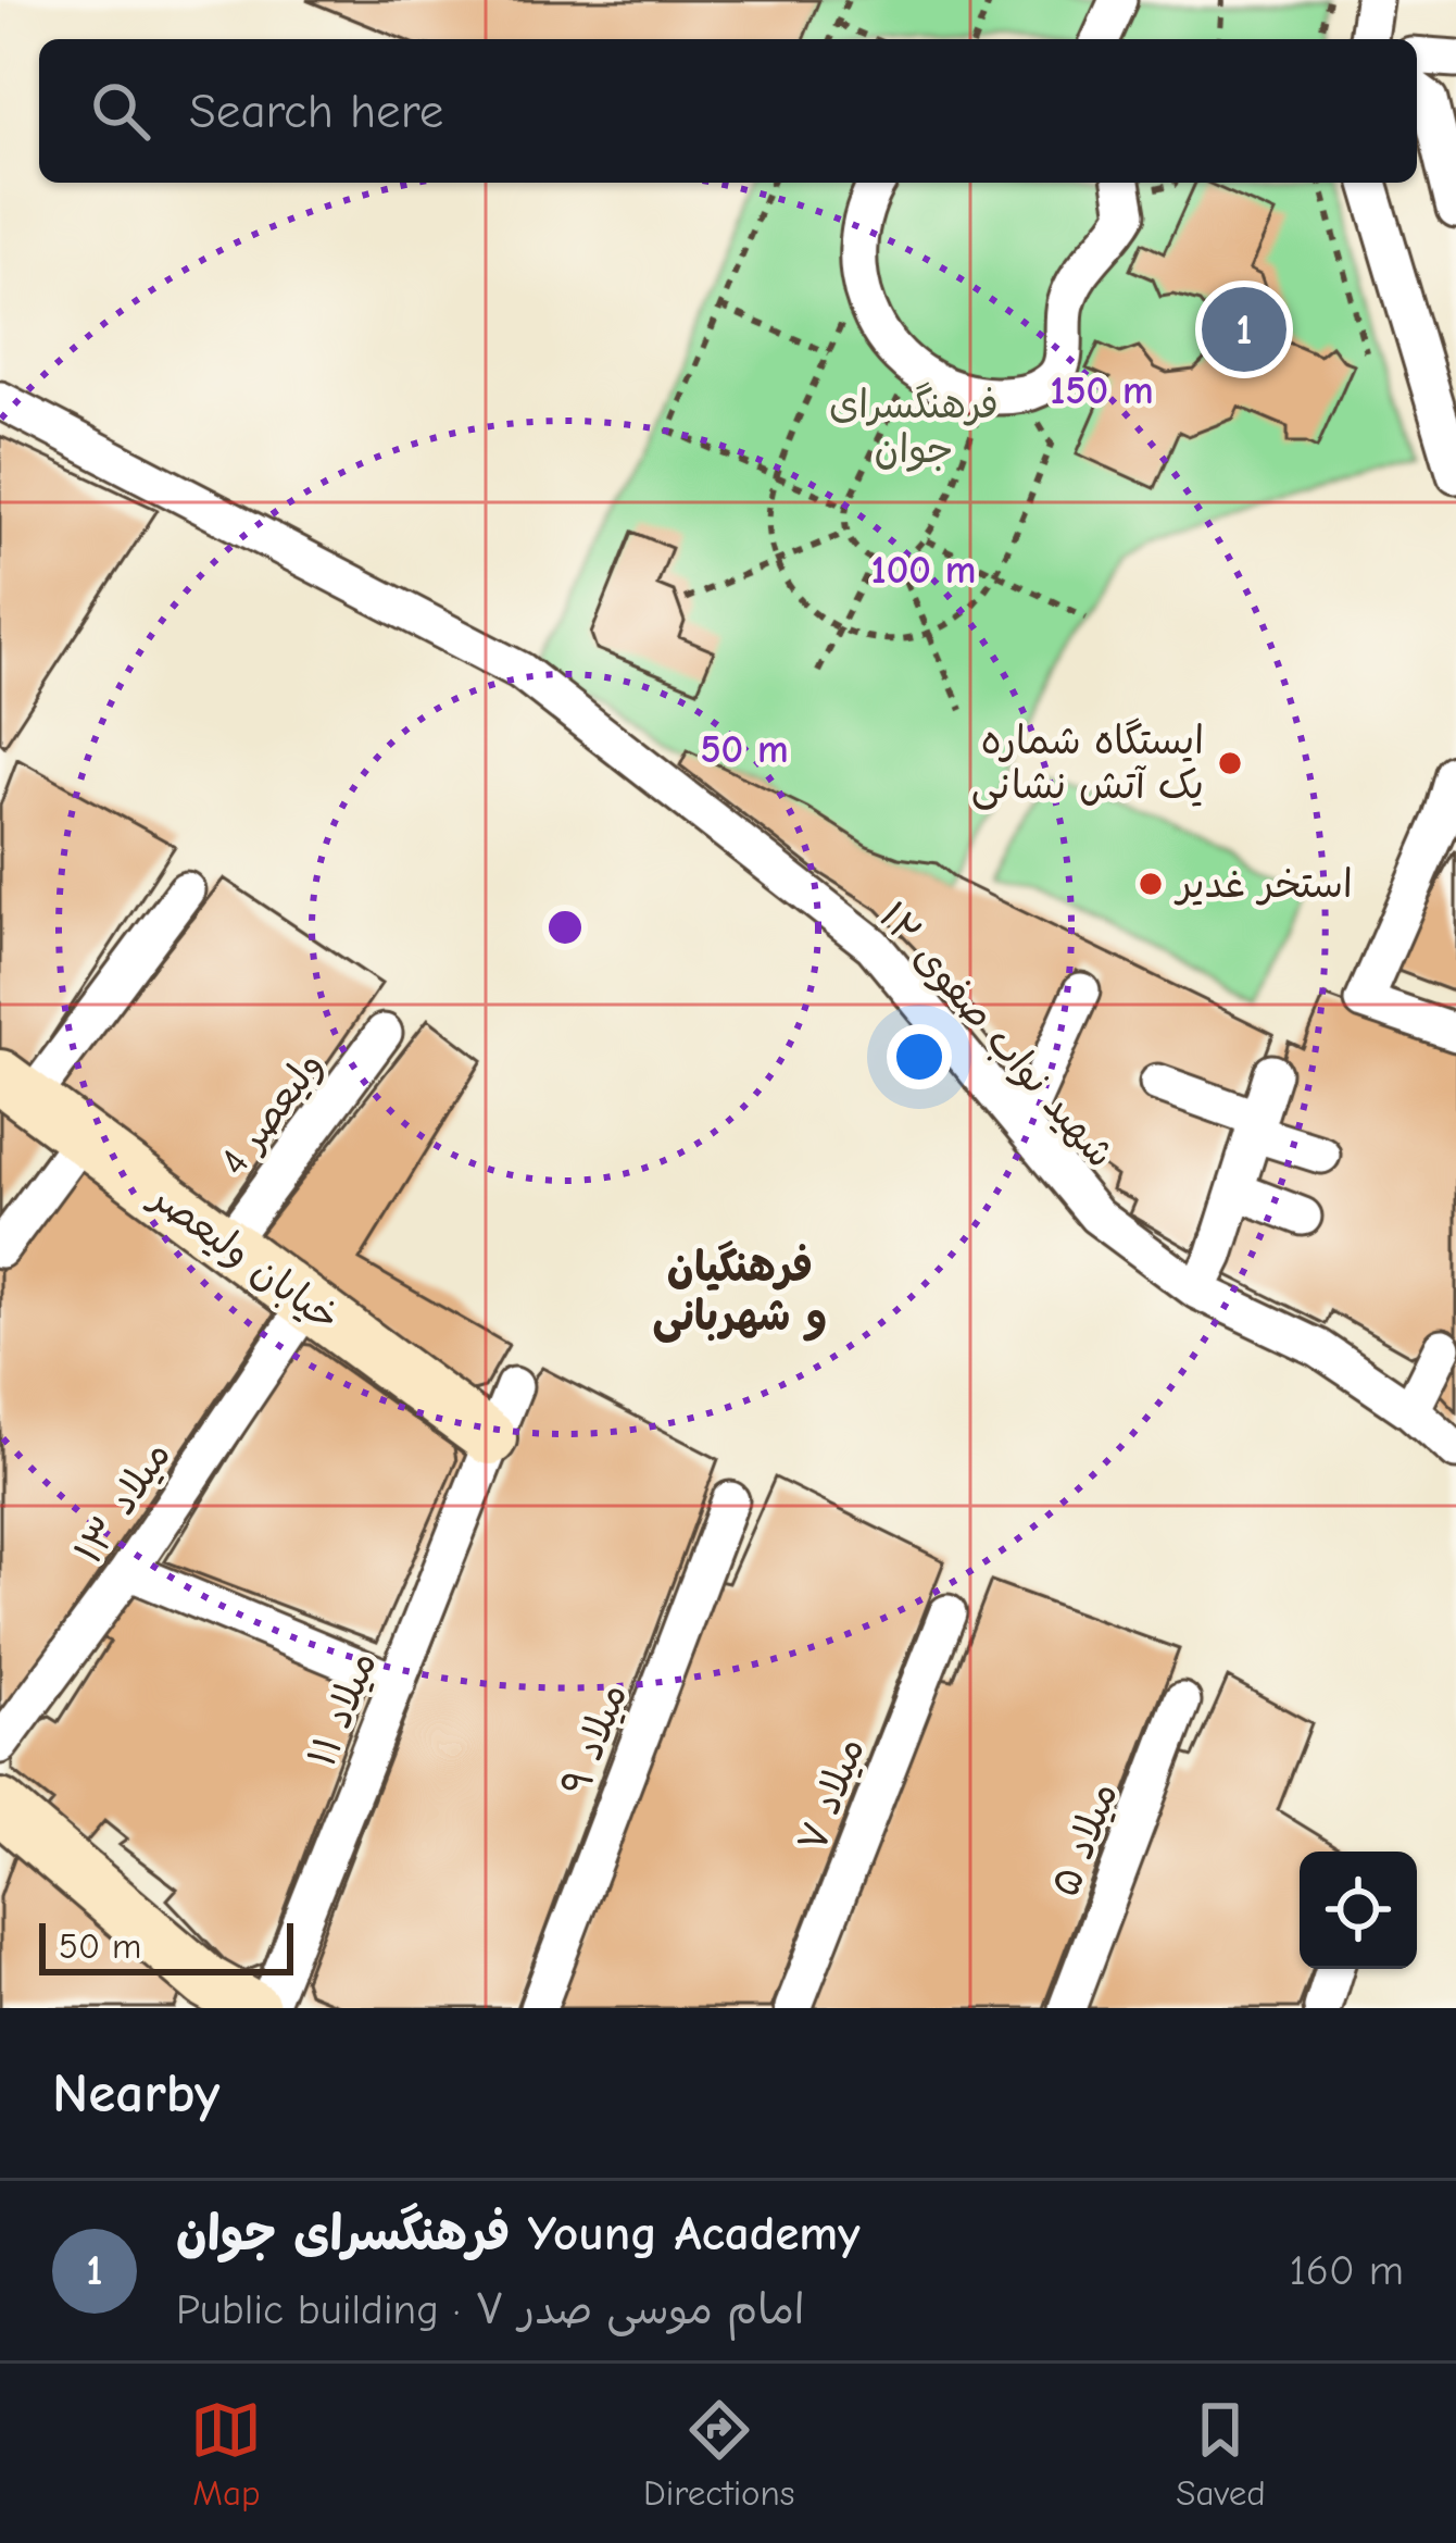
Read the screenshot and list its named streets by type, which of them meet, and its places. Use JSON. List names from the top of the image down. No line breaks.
{"streets":{"street":["شهید نواب صفوی ۱۲","ولیعصر 4","خیابان ولیعصر","میلاد ۱۳","میلاد ۱۱","میلاد ۹","میلاد ۷","میلاد ۵"]},"crossings":[["ولیعصر 4","خیابان ولیعصر"],["خیابان ولیعصر","میلاد ۱۳"],["خیابان ولیعصر","میلاد ۱۱"]],"districts":["فرهنگیان و شهربانی"],"parks":["فرهنگسرای جوان"],"places":["ایستگاه شماره یک آتش نشانی","استخر غدیر"],"scale_bar":"50 m","page":{"search":"Search here","pins":"1","scale":"50 m","heading":"Nearby","list":[{"mark":"1","name":"فرهنگسرای جوان Young Academy","note":"Public building · امام موسی صدر ۷","value":"160 m"}],"nav":["Map","Directions","Saved"]},"rings":["150 m","100 m","50 m"]}
